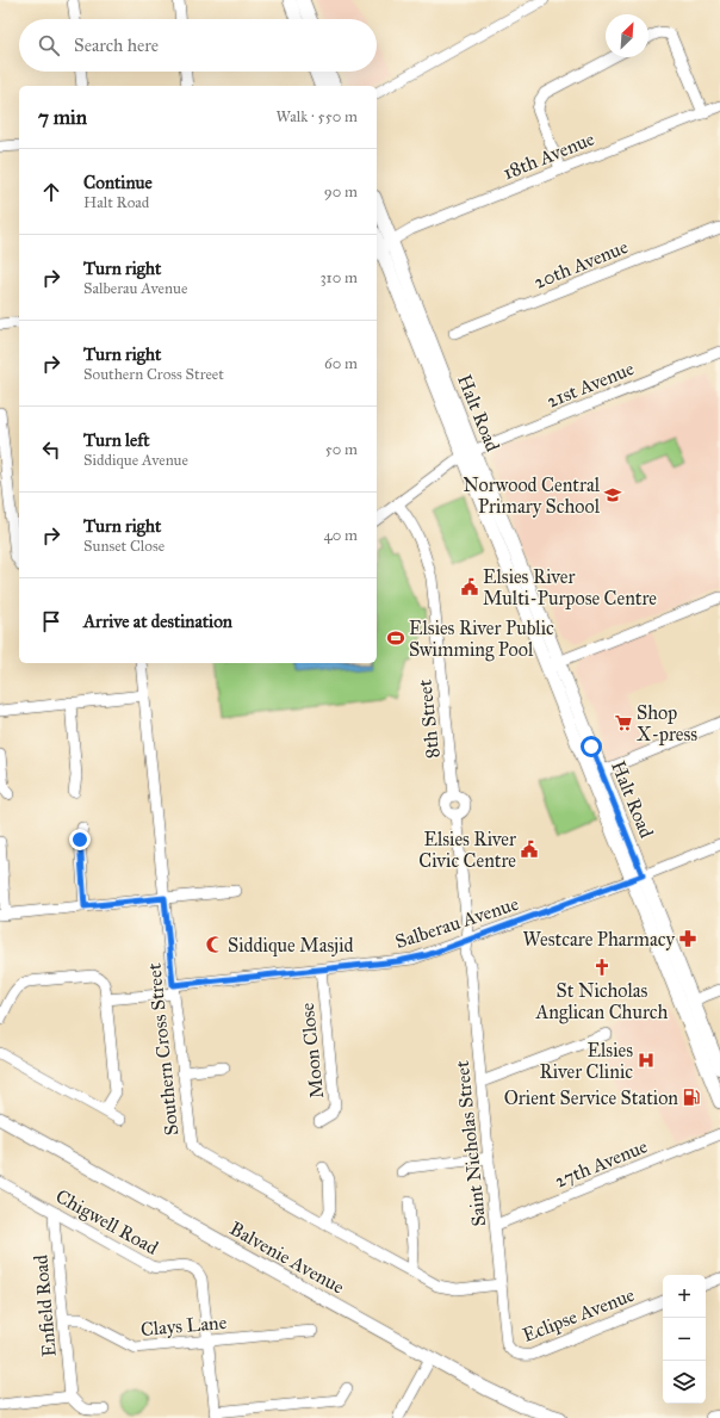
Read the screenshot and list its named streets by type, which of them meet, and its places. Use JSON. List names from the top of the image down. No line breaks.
{"streets":{"street":["18th Avenue","20th Avenue","21st Avenue","Halt Road","8th Street","Salberau Avenue","Southern Cross Street","Moon Close","Saint Nicholas Street","27th Avenue","Chigwell Road","Balvenie Avenue","Enfield Road","Eclipse Avenue","Clays Lane"]},"crossings":[["18th Avenue","Halt Road"],["21st Avenue","Halt Road"],["21st Avenue","8th Street"],["Halt Road","Salberau Avenue"],["8th Street","Salberau Avenue"],["8th Street","Saint Nicholas Street"],["Salberau Avenue","Southern Cross Street"],["Salberau Avenue","Moon Close"],["Salberau Avenue","Saint Nicholas Street"],["Southern Cross Street","Saint Nicholas Street"],["Saint Nicholas Street","27th Avenue"],["Saint Nicholas Street","Eclipse Avenue"],["Chigwell Road","Enfield Road"],["Chigwell Road","Clays Lane"],["Enfield Road","Clays Lane"]],"places":{"school or university":["Norwood Central Primary School"],"public building":["Elsies River Multi-Purpose Centre","Elsies River Civic Centre"],"sports":["Elsies River Public Swimming Pool"],"supermarket":["Shop X-press"],"pharmacy":["Westcare Pharmacy"],"mosque":["Siddique Masjid"],"church":["St Nicholas Anglican Church"],"hospital":["Elsies River Clinic"],"fuel station":["Orient Service Station"]},"north":"top right","page":{"search":"Search here","heading":["7 min","Walk · 550 m"],"list":[["Continue","Halt Road","90 m"],["Turn right","Salberau Avenue","310 m"],["Turn right","Southern Cross Street","60 m"],["Turn left","Siddique Avenue","50 m"],["Turn right","Sunset Close","40 m"],"Arrive at destination"],"map_buttons":["+","−"]}}
